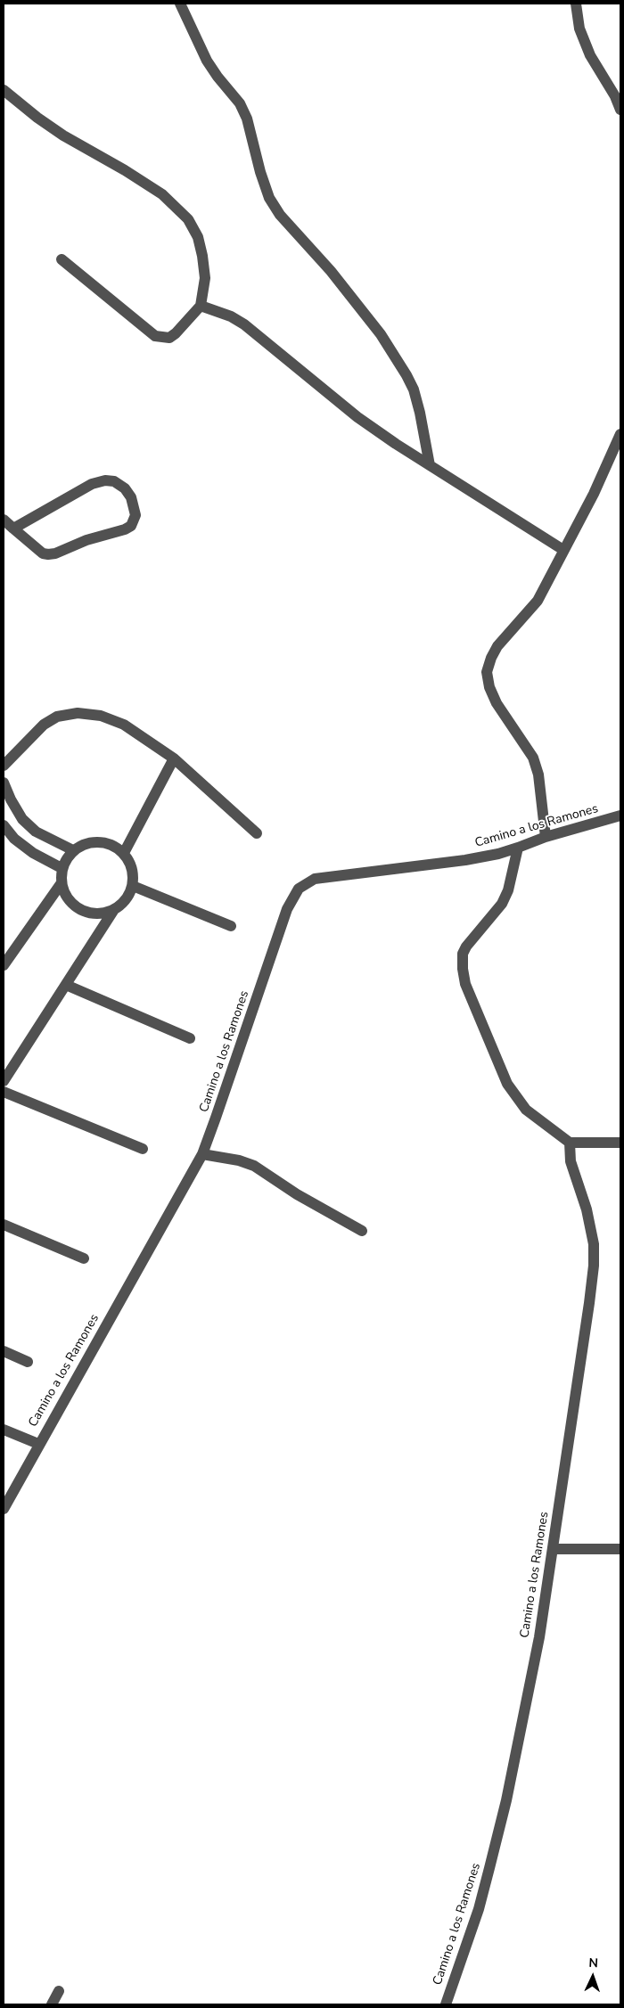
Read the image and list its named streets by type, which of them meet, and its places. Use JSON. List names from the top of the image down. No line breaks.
{"streets":{"street":["Camino a los Ramones"]},"north":"top"}
